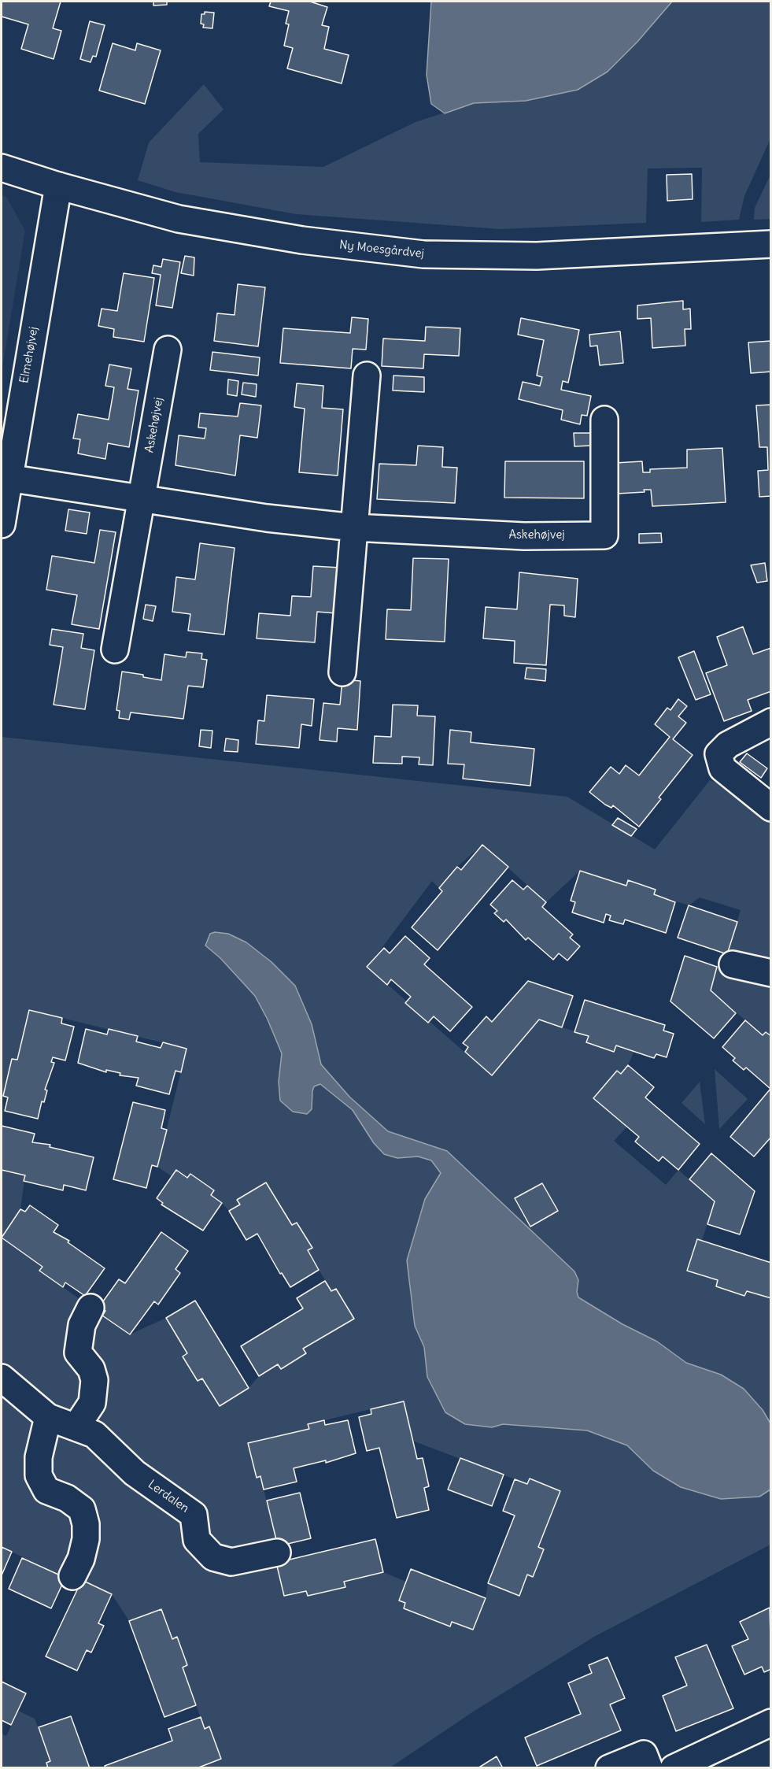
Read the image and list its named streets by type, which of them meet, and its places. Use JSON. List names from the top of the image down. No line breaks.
{"streets":{"street":["Ny Moesgårdvej","Elmehøjvej","Askehøjvej","Lerdalen"]},"crossings":[["Ny Moesgårdvej","Elmehøjvej"],["Elmehøjvej","Askehøjvej"]]}
